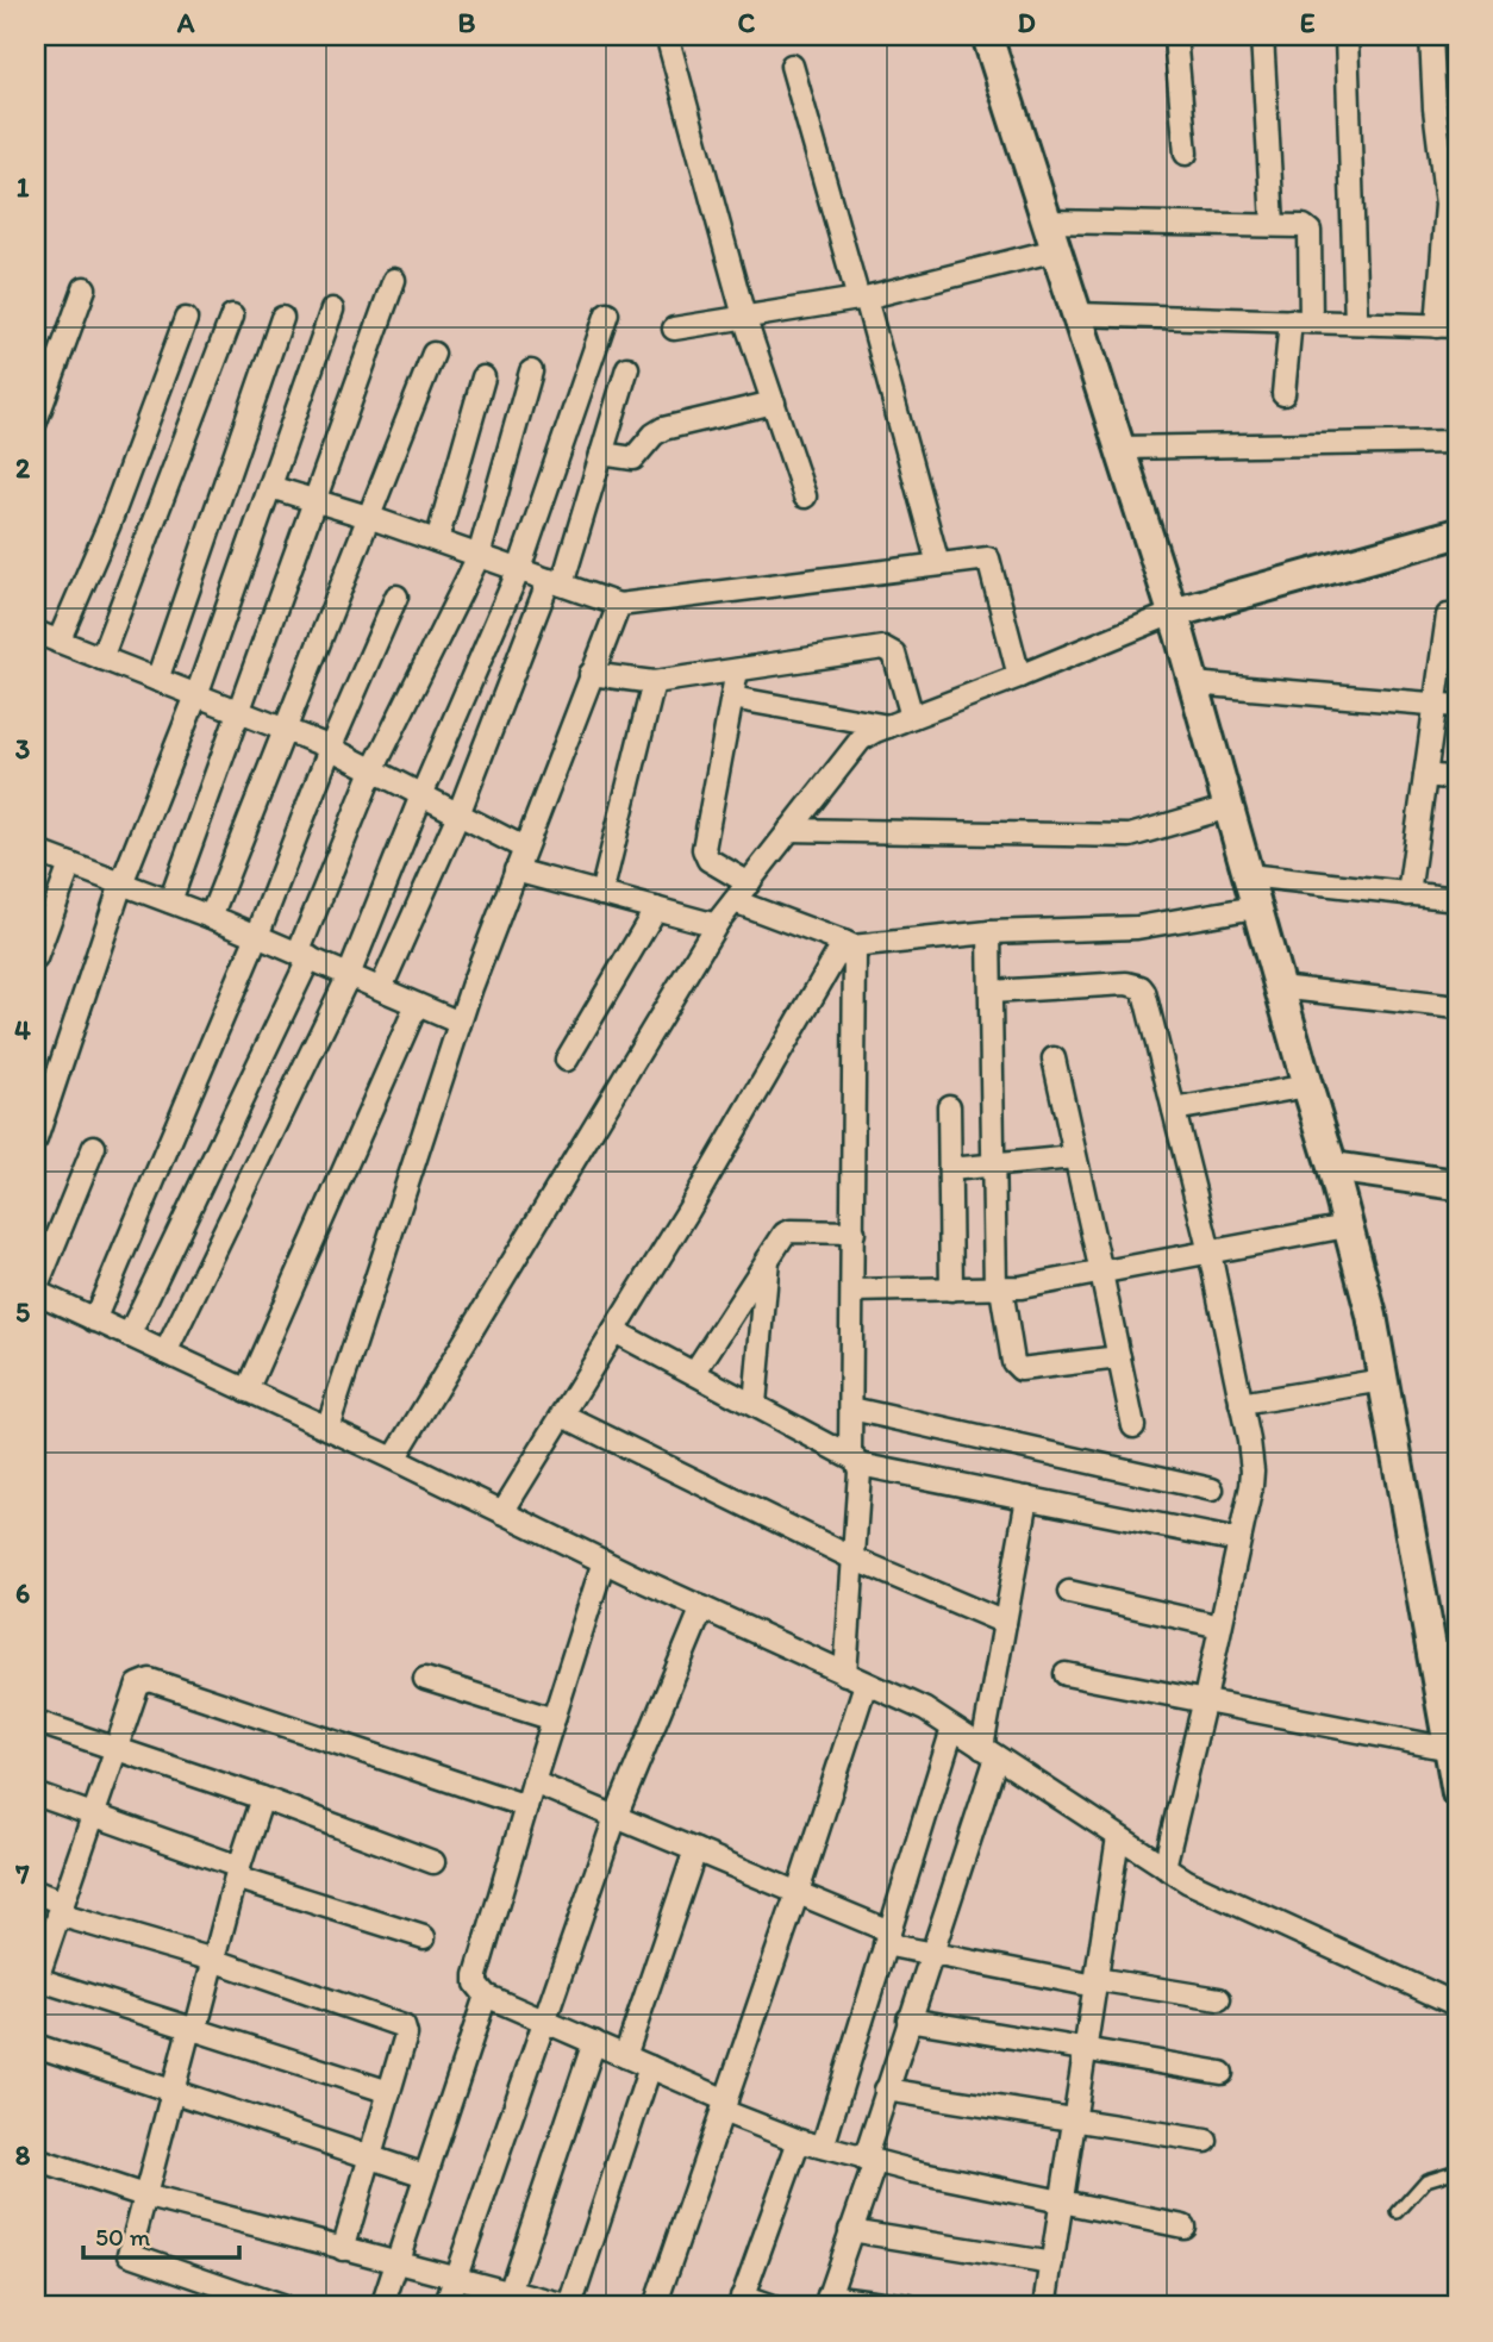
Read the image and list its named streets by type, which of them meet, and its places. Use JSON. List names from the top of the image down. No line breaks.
{"scale_bar":"50 m","grid":{"columns":["A","B","C","D","E"],"rows":["1","2","3","4","5","6","7","8"]}}
